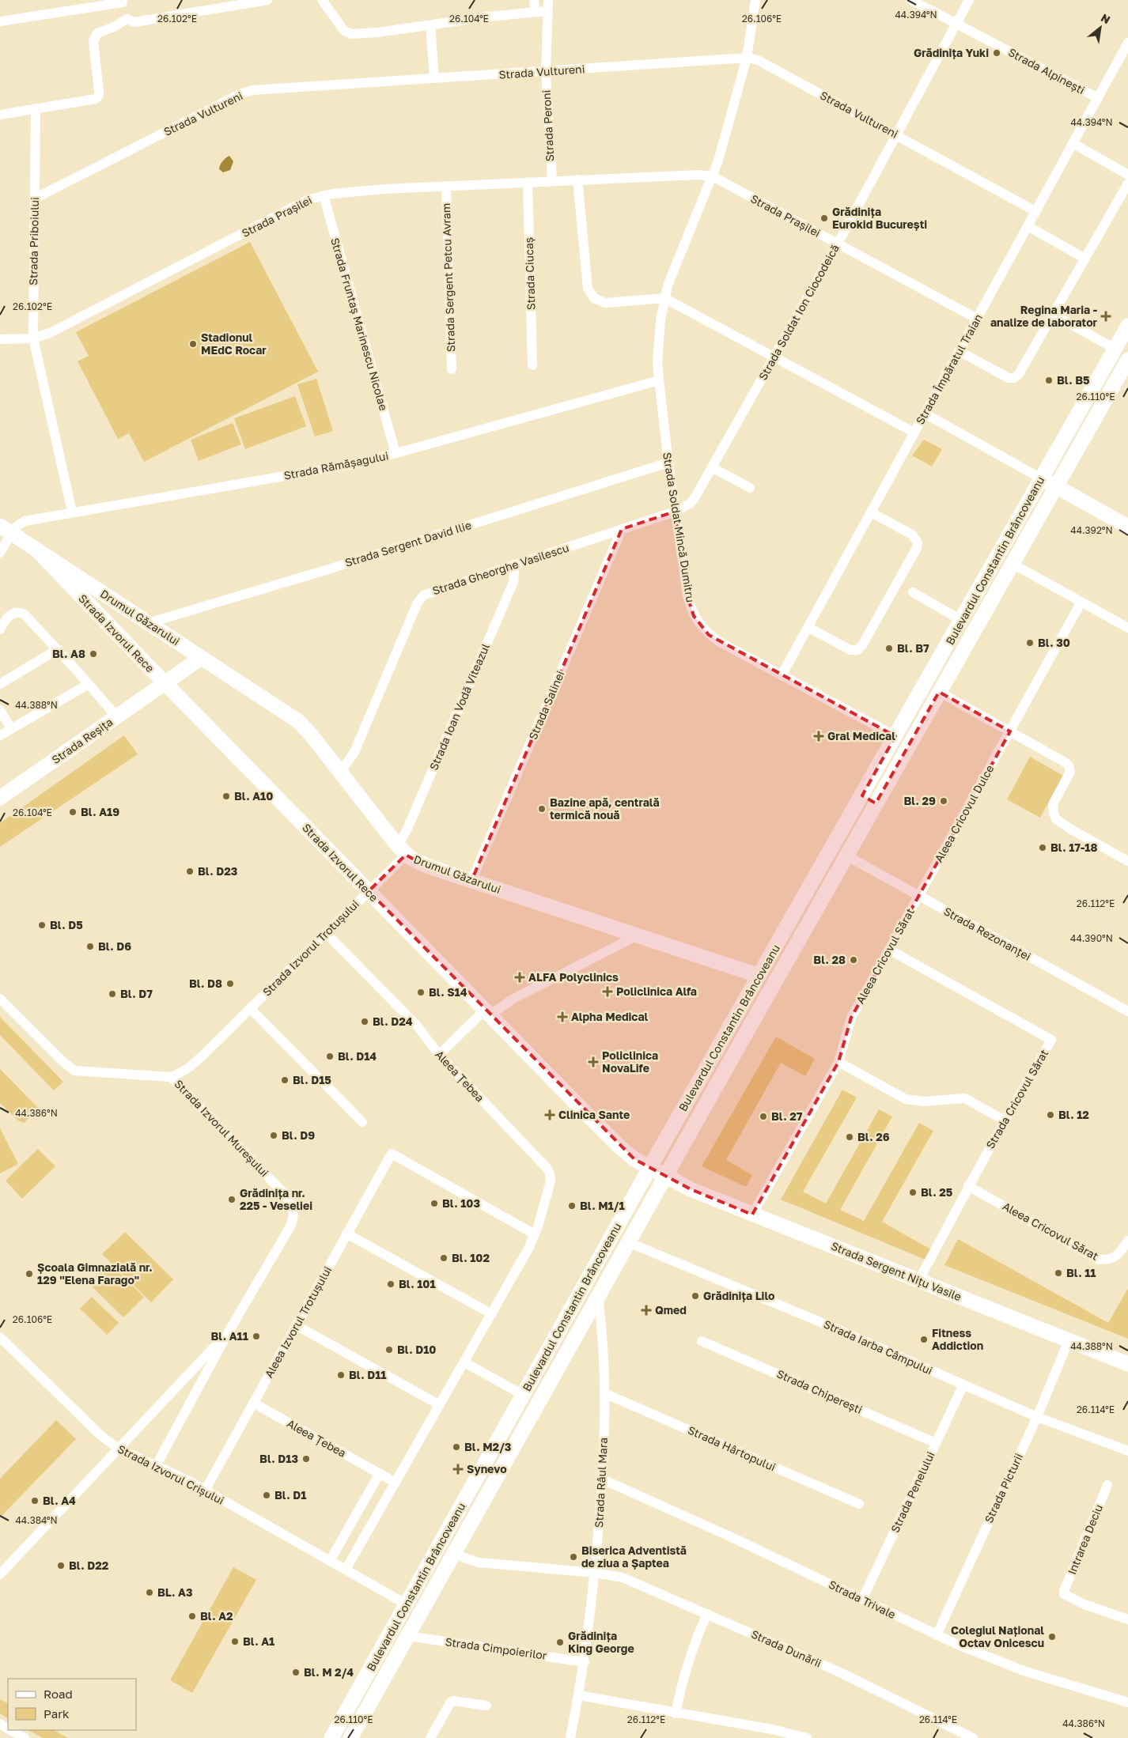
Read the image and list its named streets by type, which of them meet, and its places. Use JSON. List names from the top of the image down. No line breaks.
{"streets":{"main road":["Bulevardul Constantin Brâncoveanu","Drumul Găzarului","Strada Izvorul Rece","Strada Reșița","Strada Sergent Nițu Vasile"],"street":["Strada Alpinești","Strada Vultureni","Strada Peroni","Strada Prașilei","Strada Priboiului","Strada Ciucaș","Strada Sergent Petcu Avram","Strada Soldat Ion Ciocodeică","Strada Fruntaș Marinescu Nicolae","Strada Împăratul Traian","Strada Rămășagului","Strada Soldat Mincă Dumitru","Strada Sergent David Ilie","Strada Gheorghe Vasilescu","Strada Salinei","Strada Ioan Vodă Viteazul","Aleea Cricovul Dulce","Strada Rezonanței","Strada Izvorul Trotușului","Aleea Cricovul Sărat","Aleea Țebea","Strada Cricovul Sărat","Strada Izvorul Mureșului","Aleea Izvorul Trotușului","Strada Iarba Câmpului","Strada Chiperești","Strada Hârtopului","Strada Izvorul Crișului","Strada Râul Mara","Strada Picturii","Strada Penelului","Intrarea Deciu","Strada Trivale","Strada Cimpoierilor","Strada Dunării"]},"crossings":[["Strada Alpinești","Strada Soldat Ion Ciocodeică"],["Strada Alpinești","Strada Împăratul Traian"],["Strada Vultureni","Strada Peroni"],["Strada Vultureni","Strada Priboiului"],["Strada Vultureni","Strada Soldat Ion Ciocodeică"],["Strada Vultureni","Strada Împăratul Traian"],["Strada Vultureni","Strada Soldat Mincă Dumitru"],["Strada Peroni","Strada Prașilei"],["Strada Prașilei","Strada Priboiului"],["Strada Prașilei","Strada Ciucaș"],["Strada Prașilei","Strada Sergent Petcu Avram"],["Strada Prașilei","Strada Soldat Ion Ciocodeică"],["Strada Prașilei","Strada Fruntaș Marinescu Nicolae"],["Strada Prașilei","Strada Împăratul Traian"],["Strada Prașilei","Strada Soldat Mincă Dumitru"],["Strada Priboiului","Strada Rămășagului"],["Strada Soldat Ion Ciocodeică","Strada Soldat Mincă Dumitru"],["Strada Soldat Ion Ciocodeică","Strada Gheorghe Vasilescu"],["Strada Fruntaș Marinescu Nicolae","Strada Rămășagului"],["Strada Împăratul Traian","Strada Soldat Mincă Dumitru"],["Strada Rămășagului","Strada Soldat Mincă Dumitru"],["Strada Rămășagului","Drumul Găzarului"],["Strada Soldat Mincă Dumitru","Strada Sergent David Ilie"],["Strada Soldat Mincă Dumitru","Bulevardul Constantin Brâncoveanu"],["Strada Soldat Mincă Dumitru","Strada Gheorghe Vasilescu"],["Strada Sergent David Ilie","Drumul Găzarului"],["Bulevardul Constantin Brâncoveanu","Drumul Găzarului"],["Bulevardul Constantin Brâncoveanu","Strada Izvorul Rece"],["Bulevardul Constantin Brâncoveanu","Strada Rezonanței"],["Bulevardul Constantin Brâncoveanu","Strada Sergent Nițu Vasile"],["Bulevardul Constantin Brâncoveanu","Strada Iarba Câmpului"],["Bulevardul Constantin Brâncoveanu","Strada Izvorul Crișului"],["Bulevardul Constantin Brâncoveanu","Strada Râul Mara"],["Bulevardul Constantin Brâncoveanu","Strada Cimpoierilor"],["Bulevardul Constantin Brâncoveanu","Strada Dunării"],["Strada Gheorghe Vasilescu","Drumul Găzarului"],["Strada Gheorghe Vasilescu","Strada Salinei"],["Strada Gheorghe Vasilescu","Strada Ioan Vodă Viteazul"],["Drumul Găzarului","Strada Izvorul Rece"],["Drumul Găzarului","Strada Salinei"],["Drumul Găzarului","Strada Ioan Vodă Viteazul"],["Drumul Găzarului","Strada Izvorul Trotușului"],["Strada Izvorul Rece","Strada Reșița"],["Strada Izvorul Rece","Strada Izvorul Trotușului"],["Strada Izvorul Rece","Strada Sergent Nițu Vasile"],["Strada Ioan Vodă Viteazul","Strada Izvorul Trotușului"],["Aleea Cricovul Dulce","Strada Rezonanței"],["Aleea Cricovul Dulce","Aleea Cricovul Sărat"],["Strada Rezonanței","Aleea Cricovul Sărat"],["Strada Izvorul Trotușului","Aleea Țebea"],["Strada Izvorul Trotușului","Strada Izvorul Mureșului"],["Aleea Cricovul Sărat","Strada Cricovul Sărat"],["Aleea Cricovul Sărat","Strada Sergent Nițu Vasile"],["Aleea Țebea","Aleea Izvorul Trotușului"],["Aleea Țebea","Strada Izvorul Crișului"],["Strada Cricovul Sărat","Strada Sergent Nițu Vasile"],["Strada Izvorul Mureșului","Strada Izvorul Crișului"],["Strada Sergent Nițu Vasile","Strada Picturii"],["Aleea Izvorul Trotușului","Strada Izvorul Crișului"],["Strada Iarba Câmpului","Strada Picturii"],["Strada Iarba Câmpului","Strada Penelului"],["Strada Chiperești","Strada Penelului"],["Strada Hârtopului","Strada Râul Mara"],["Strada Râul Mara","Strada Trivale"],["Strada Râul Mara","Strada Cimpoierilor"],["Strada Râul Mara","Strada Dunării"],["Strada Picturii","Strada Trivale"],["Strada Penelului","Strada Trivale"]],"places":{"other":["Grădinița Yuki","Grădinița Eurokid București","Stadionul MEdC Rocar","Bl. B5","Bl. 30","Bl. B7","Bl. A8","Bl. A10","Bl. 29","Bazine apă, centrală termică nouă","Bl. A19","Bl. 17-18","Bl. D23","Bl. D5","Bl. D6","Bl. 28","Bl. D8","Bl. S14","Bl. D7","Bl. D24","Bl. D14","Bl. D15","Bl. 12","Bl. 27","Bl. D9","Bl. 26","Bl. 25","Grădinița nr. 225 - Veseliei","Bl. 103","Bl. M1/1","Bl. 102","Bl. 11","Școala Gimnazială nr. 129 \"Elena Farago\"","Bl. 101","Grădinița Lilo","Bl. A11","Fitness Addiction","Bl. D10","Bl. D11","Bl. M2/3","Bl. D13","Bl. D1","Bl. A4","Biserica Adventistă de ziua a Șaptea","Bl. D22","BL. A3","Bl. A2","Colegiul Național Octav Onicescu","Bl. A1","Grădinița King George","Bl. M 2/4"],"health":["Regina Maria - analize de laborator","Gral Medical","ALFA Polyclinics","Policlinica Alfa","Alpha Medical","Policlinica NovaLife","Clinica Sante","Qmed","Synevo"]},"legend":["Road","Park"],"north":"top right","coordinates":["44.394°N","26.102°E","26.104°E","26.106°E","26.110°E","44.392°N","44.388°N","26.112°E","44.390°N","44.386°N","26.114°E","44.384°N"]}
